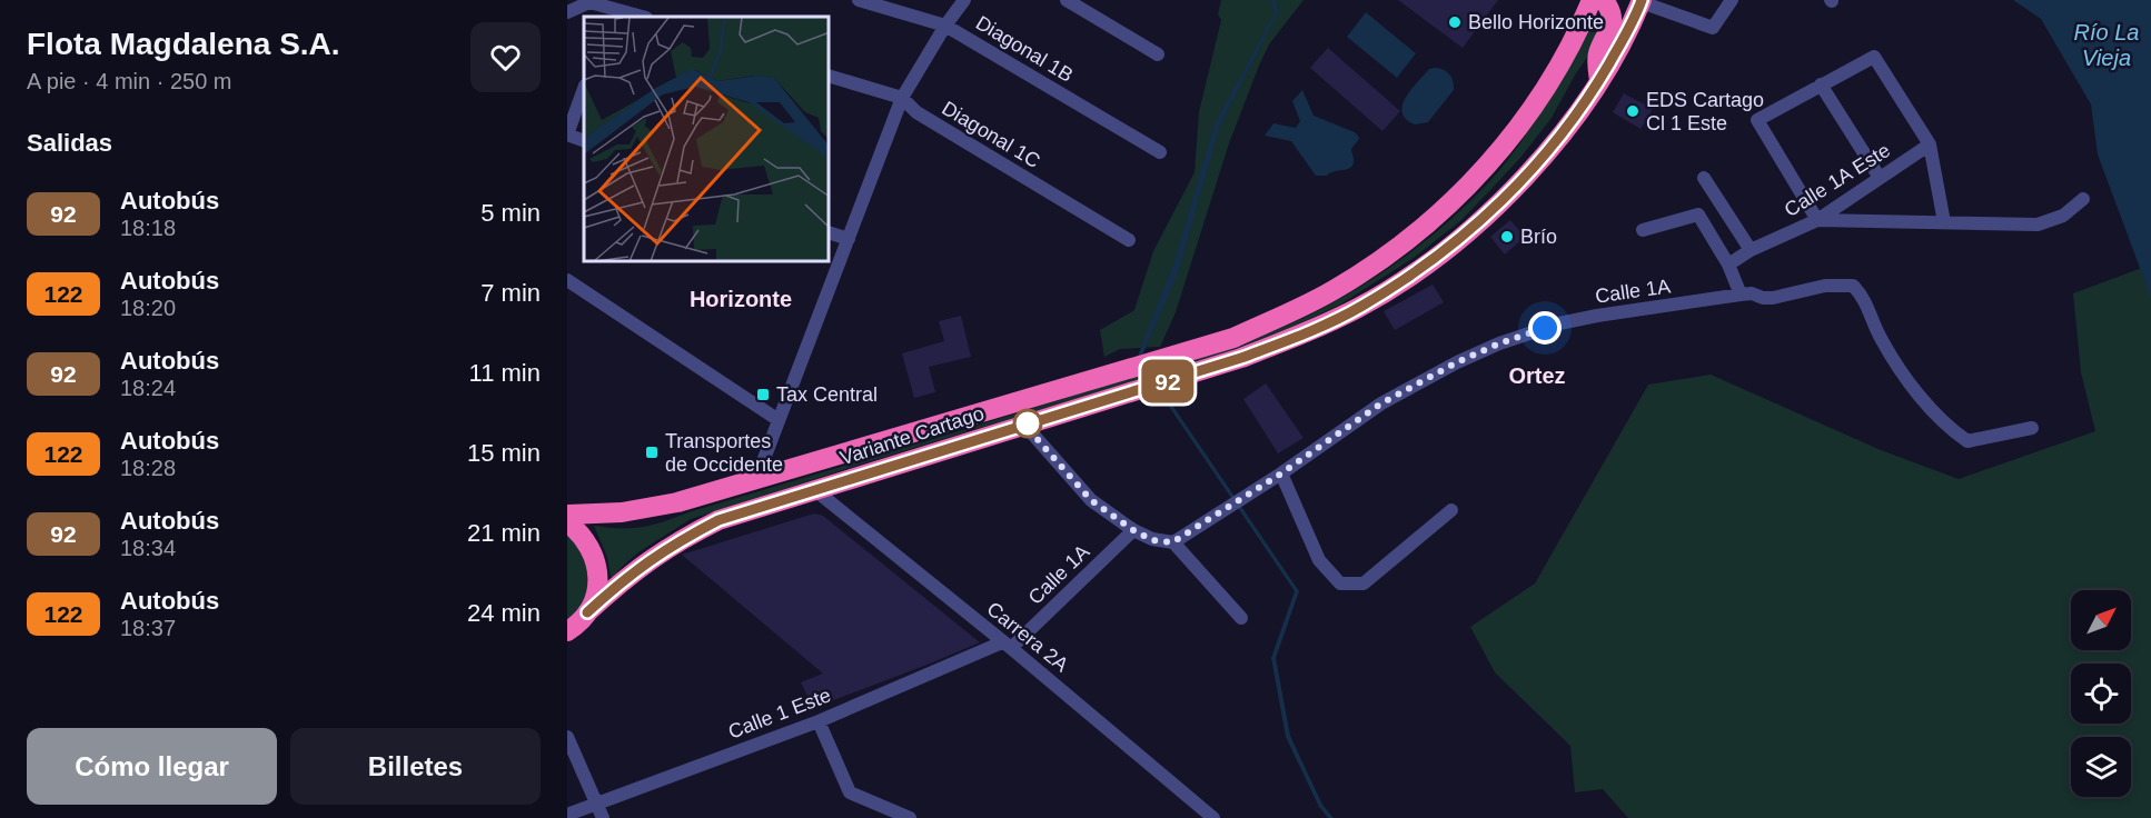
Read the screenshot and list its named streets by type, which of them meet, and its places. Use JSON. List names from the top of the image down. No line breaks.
{"streets":{"highway":["Variante Cartago"],"street":["Diagonal 1B","Diagonal 1C","Calle 1A Este","Calle 1A","Carrera 2A","Calle 1 Este"]},"crossings":[["Calle 1A","Carrera 2A"],["Calle 1A","Calle 1 Este"],["Variante Cartago","Carrera 2A"],["Carrera 2A","Calle 1 Este"]],"districts":["Horizonte","Ortez"],"water":["Río La Vieja"],"places":{"other":["Bello Horizonte","EDS Cartago Cl 1 Este","Brío"],"transit":["Tax Central","Transportes de Occidente"]},"lines":["bus line 92"],"north":"top right","page":{"heading":[["Flota Magdalena S.A.","A pie · 4 min · 250 m"],"Salidas"],"on_map":"92","list":[{"mark":"92","name":"Autobús","note":"18:18","value":"5 min"},{"mark":"122","name":"Autobús","note":"18:20","value":"7 min"},{"mark":"92","name":"Autobús","note":"18:24","value":"11 min"},{"mark":"122","name":"Autobús","note":"18:28","value":"15 min"},{"mark":"92","name":"Autobús","note":"18:34","value":"21 min"},{"mark":"122","name":"Autobús","note":"18:37","value":"24 min"}],"buttons":["Cómo llegar","Billetes"]}}
